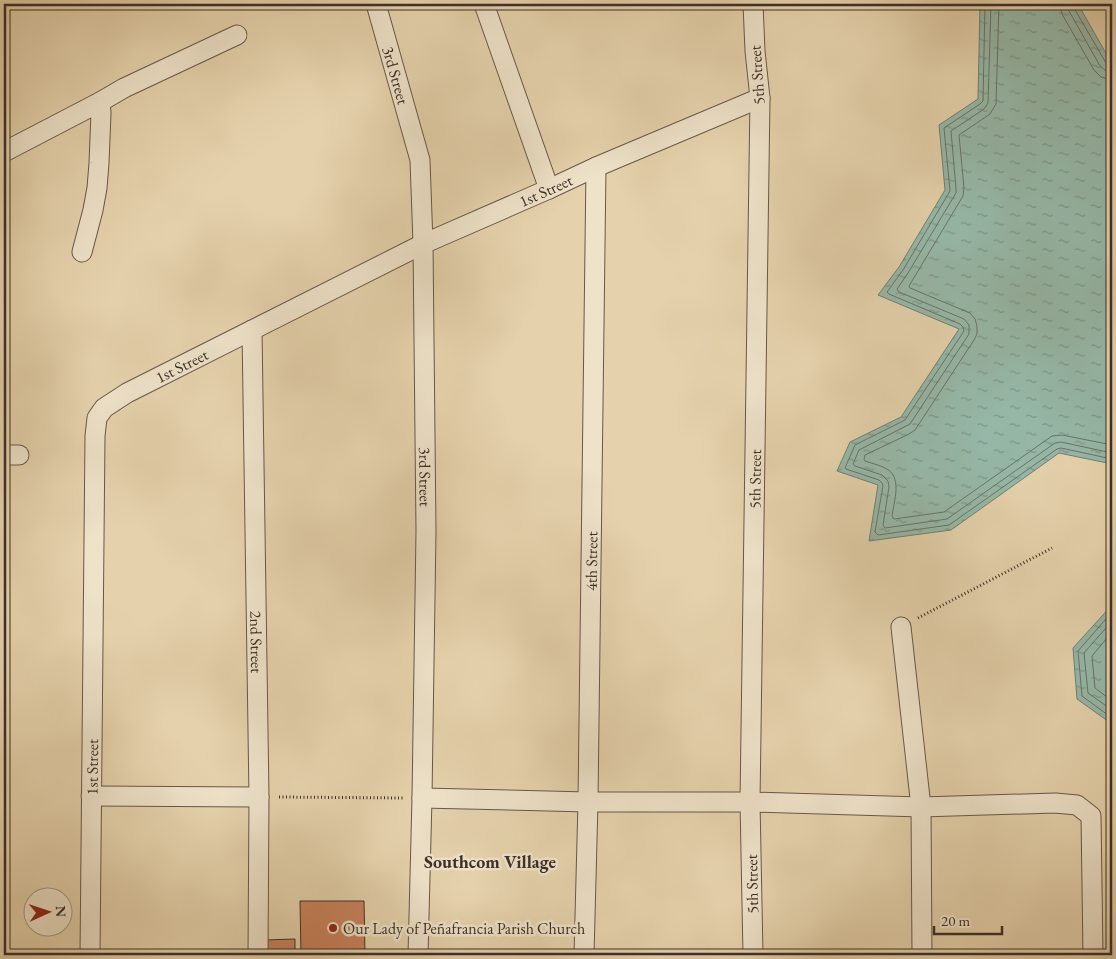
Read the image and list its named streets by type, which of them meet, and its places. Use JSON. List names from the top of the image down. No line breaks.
{"streets":{"street":["3rd Street","5th Street","1st Street","4th Street","2nd Street"]},"crossings":[["3rd Street","1st Street"],["5th Street","1st Street"],["1st Street","4th Street"],["1st Street","2nd Street"]],"districts":["Southcom Village"],"places":["Our Lady of Peñafrancia Parish Church"],"scale_bar":"20 m","north":"right"}
